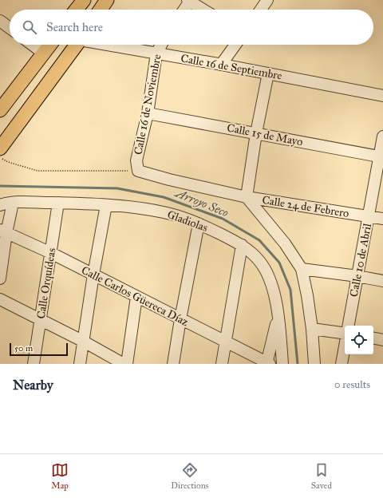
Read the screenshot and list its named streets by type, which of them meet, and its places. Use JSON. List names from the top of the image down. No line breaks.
{"streets":{"street":["Calle 16 de Septiembre","Calle 16 de Noviembre","Calle 15 de Mayo","Calle 24 de Febrero","Gladiolas","Calle 10 de Abril","Calle Orquídeas","Calle Carlos Güereca Díaz"]},"crossings":[["Calle 16 de Septiembre","Calle 16 de Noviembre"],["Calle 16 de Noviembre","Calle 15 de Mayo"],["Calle 15 de Mayo","Calle 10 de Abril"],["Calle 24 de Febrero","Calle 10 de Abril"],["Gladiolas","Calle Orquídeas"],["Calle Orquídeas","Calle Carlos Güereca Díaz"]],"water":["Arroyo Seco"],"scale_bar":"50 m","page":{"search":"Search here","scale":"50 m","heading":["Nearby","0 results"],"nav":["Map","Directions","Saved"]}}
